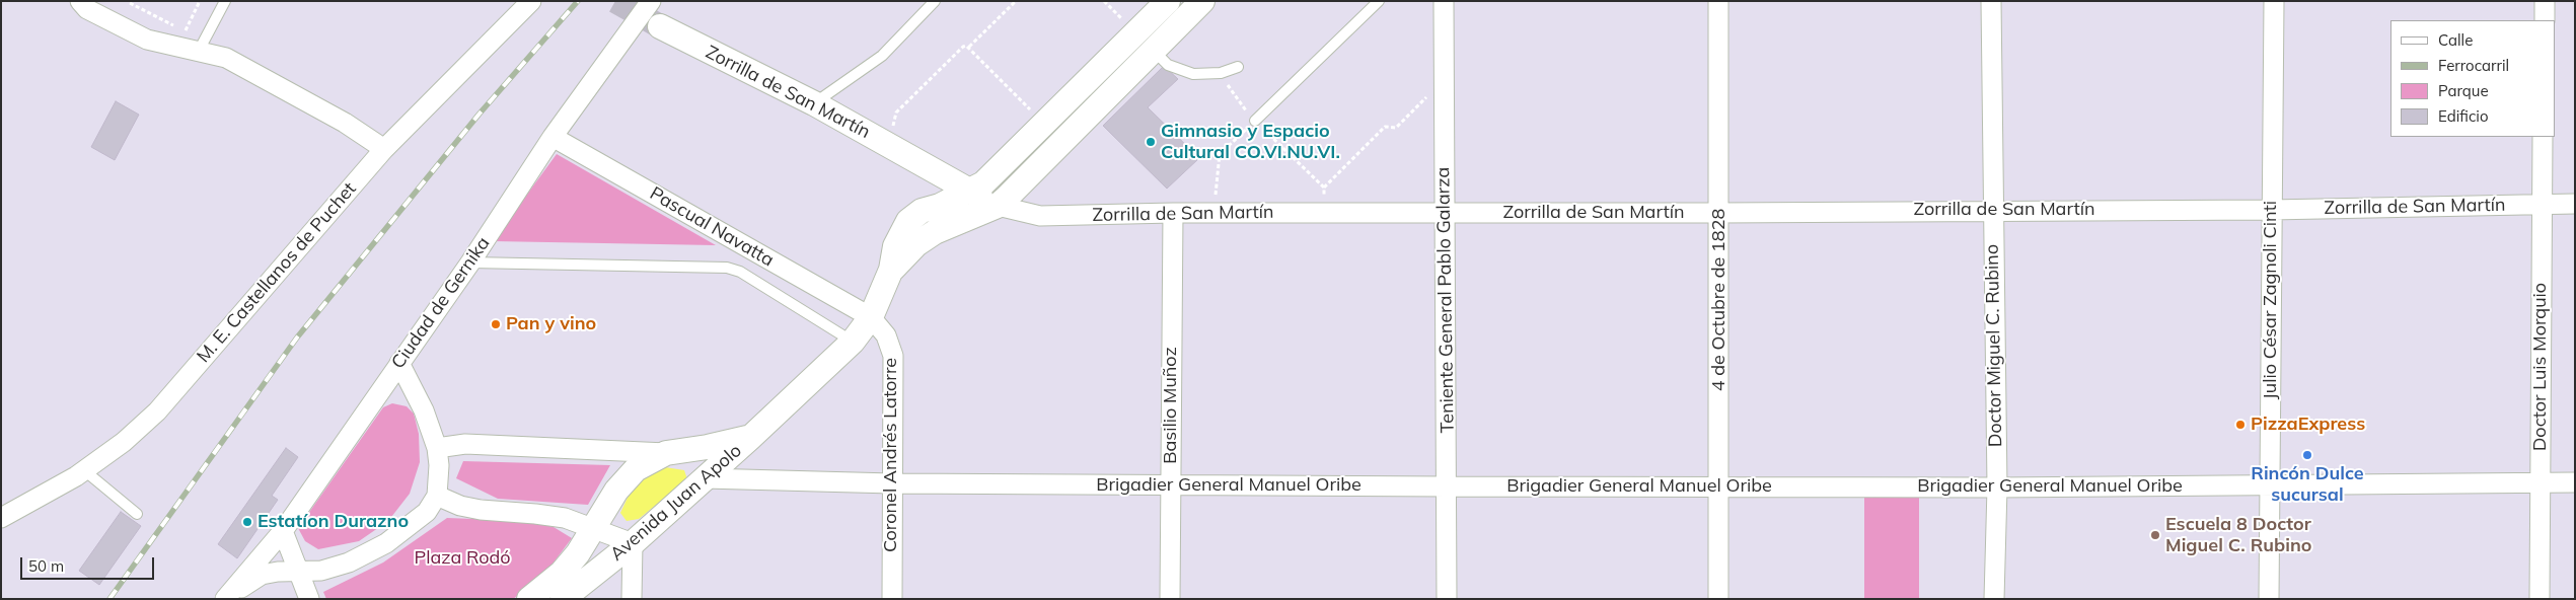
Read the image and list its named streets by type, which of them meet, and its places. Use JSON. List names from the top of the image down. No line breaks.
{"streets":{"street":["Zorrilla de San Martín","Pascual Navatta","M. E. Castellanos de Puchet","Teniente General Pablo Galarza","4 de Octubre de 1828","Julio César Zagnoli Cinti","Ciudad de Gernika","Doctor Miguel C. Rubino","Doctor Luis Morquio","Basilio Muñoz","Coronel Andrés Latorre","Brigadier General Manuel Oribe","Avenida Juan Apolo"]},"crossings":[["Zorrilla de San Martín","Teniente General Pablo Galarza"],["Zorrilla de San Martín","4 de Octubre de 1828"],["Zorrilla de San Martín","Julio César Zagnoli Cinti"],["Zorrilla de San Martín","Doctor Miguel C. Rubino"],["Zorrilla de San Martín","Doctor Luis Morquio"],["Zorrilla de San Martín","Basilio Muñoz"],["Pascual Navatta","Ciudad de Gernika"],["Pascual Navatta","Coronel Andrés Latorre"],["Teniente General Pablo Galarza","Brigadier General Manuel Oribe"],["4 de Octubre de 1828","Brigadier General Manuel Oribe"],["Julio César Zagnoli Cinti","Brigadier General Manuel Oribe"],["Doctor Miguel C. Rubino","Brigadier General Manuel Oribe"],["Doctor Luis Morquio","Brigadier General Manuel Oribe"],["Basilio Muñoz","Brigadier General Manuel Oribe"],["Coronel Andrés Latorre","Brigadier General Manuel Oribe"],["Brigadier General Manuel Oribe","Avenida Juan Apolo"]],"parks":["Plaza Rodó"],"places":["Gimnasio y Espacio Cultural CO.VI.NU.VI.","Pan y vino","PizzaExpress","Rincón Dulce sucursal","Estatíon Durazno","Escuela 8 Doctor Miguel C. Rubino"],"legend":["Calle","Ferrocarril","Parque","Edificio"],"scale_bar":"50 m"}
